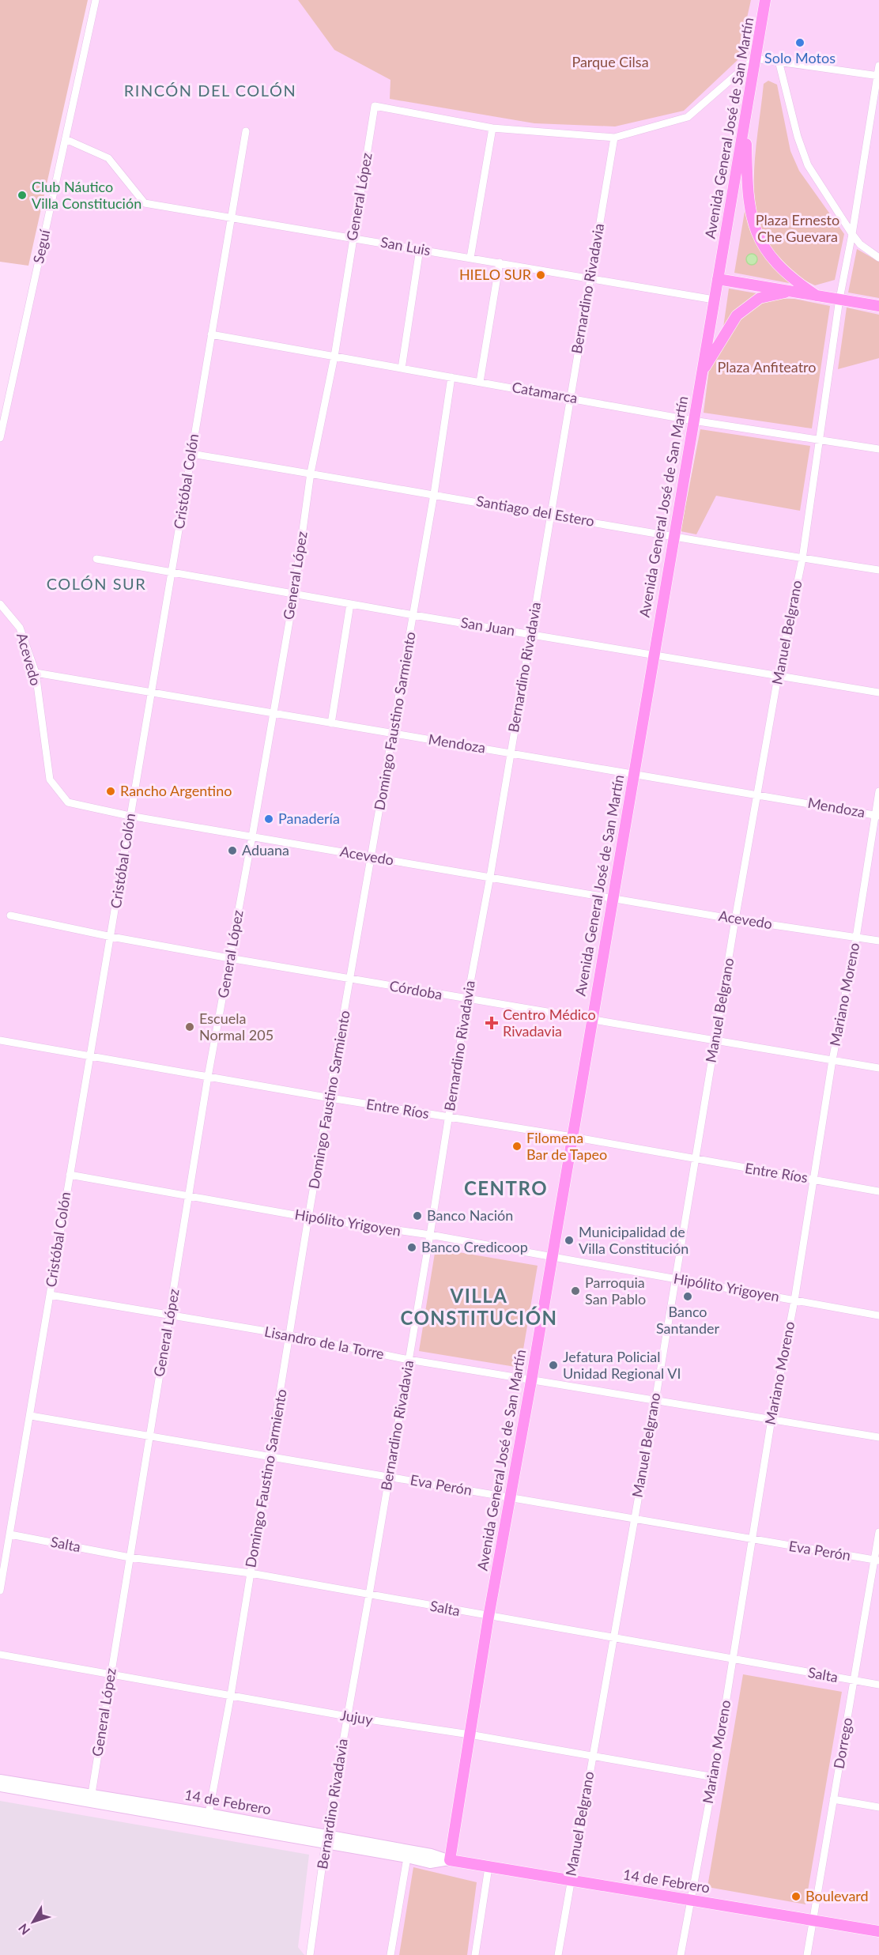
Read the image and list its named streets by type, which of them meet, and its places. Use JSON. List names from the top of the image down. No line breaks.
{"streets":{"main road":["Avenida General José de San Martín","14 de Febrero"],"street":["General López","Seguí","San Luis","Bernardino Rivadavia","Catamarca","Cristóbal Colón","Santiago del Estero","San Juan","Manuel Belgrano","Acevedo","Domingo Faustino Sarmiento","Mendoza","Córdoba","Mariano Moreno","Entre Ríos","Hipólito Yrigoyen","Lisandro de la Torre","Eva Perón","Salta","Jujuy","Dorrego"]},"crossings":[["Avenida General José de San Martín","San Luis"],["Avenida General José de San Martín","Catamarca"],["Avenida General José de San Martín","Santiago del Estero"],["Avenida General José de San Martín","San Juan"],["Avenida General José de San Martín","Acevedo"],["Avenida General José de San Martín","Mendoza"],["Avenida General José de San Martín","Córdoba"],["Avenida General José de San Martín","Entre Ríos"],["Avenida General José de San Martín","Hipólito Yrigoyen"],["Avenida General José de San Martín","Lisandro de la Torre"],["Avenida General José de San Martín","Eva Perón"],["Avenida General José de San Martín","Salta"],["Avenida General José de San Martín","Jujuy"],["Avenida General José de San Martín","14 de Febrero"],["General López","San Luis"],["General López","Catamarca"],["General López","Santiago del Estero"],["General López","San Juan"],["General López","Acevedo"],["General López","Mendoza"],["General López","Córdoba"],["General López","Entre Ríos"],["General López","Hipólito Yrigoyen"],["General López","Lisandro de la Torre"],["General López","Eva Perón"],["General López","Salta"],["General López","Jujuy"],["General López","14 de Febrero"],["Seguí","San Luis"],["San Luis","Bernardino Rivadavia"],["San Luis","Cristóbal Colón"],["Bernardino Rivadavia","Catamarca"],["Bernardino Rivadavia","Santiago del Estero"],["Bernardino Rivadavia","San Juan"],["Bernardino Rivadavia","Acevedo"],["Bernardino Rivadavia","Mendoza"],["Bernardino Rivadavia","Córdoba"],["Bernardino Rivadavia","Entre Ríos"],["Bernardino Rivadavia","Hipólito Yrigoyen"],["Bernardino Rivadavia","Lisandro de la Torre"],["Bernardino Rivadavia","Eva Perón"],["Bernardino Rivadavia","Salta"],["Bernardino Rivadavia","Jujuy"],["Bernardino Rivadavia","14 de Febrero"],["Catamarca","Cristóbal Colón"],["Catamarca","Manuel Belgrano"],["Catamarca","Domingo Faustino Sarmiento"],["Cristóbal Colón","Santiago del Estero"],["Cristóbal Colón","San Juan"],["Cristóbal Colón","Acevedo"],["Cristóbal Colón","Mendoza"],["Cristóbal Colón","Córdoba"],["Cristóbal Colón","Entre Ríos"],["Cristóbal Colón","Hipólito Yrigoyen"],["Cristóbal Colón","Lisandro de la Torre"],["Cristóbal Colón","Eva Perón"],["Cristóbal Colón","Salta"],["Santiago del Estero","Manuel Belgrano"],["Santiago del Estero","Domingo Faustino Sarmiento"],["San Juan","Manuel Belgrano"],["San Juan","Domingo Faustino Sarmiento"],["Manuel Belgrano","Acevedo"],["Manuel Belgrano","Mendoza"],["Manuel Belgrano","Córdoba"],["Manuel Belgrano","Entre Ríos"],["Manuel Belgrano","Hipólito Yrigoyen"],["Manuel Belgrano","Lisandro de la Torre"],["Manuel Belgrano","Eva Perón"],["Manuel Belgrano","Salta"],["Manuel Belgrano","Jujuy"],["Manuel Belgrano","14 de Febrero"],["Acevedo","Domingo Faustino Sarmiento"],["Acevedo","Mendoza"],["Acevedo","Mariano Moreno"],["Domingo Faustino Sarmiento","Mendoza"],["Domingo Faustino Sarmiento","Córdoba"],["Domingo Faustino Sarmiento","Entre Ríos"],["Domingo Faustino Sarmiento","Hipólito Yrigoyen"],["Domingo Faustino Sarmiento","Lisandro de la Torre"],["Domingo Faustino Sarmiento","Eva Perón"],["Domingo Faustino Sarmiento","Salta"],["Domingo Faustino Sarmiento","Jujuy"],["Domingo Faustino Sarmiento","14 de Febrero"],["Mendoza","Mariano Moreno"],["Córdoba","Mariano Moreno"],["Mariano Moreno","Entre Ríos"],["Mariano Moreno","Hipólito Yrigoyen"],["Mariano Moreno","Lisandro de la Torre"],["Mariano Moreno","Eva Perón"],["Mariano Moreno","Salta"],["Mariano Moreno","Jujuy"],["Mariano Moreno","14 de Febrero"],["Eva Perón","Dorrego"],["Salta","Dorrego"],["Dorrego","14 de Febrero"]],"districts":["RINCÓN DEL COLÓN","COLÓN SUR","CENTRO","VILLA CONSTITUCIÓN"],"parks":["Parque Cilsa","Plaza Ernesto Che Guevara","Plaza Anfiteatro"],"places":{"other":["Solo Motos","Club Náutico Villa Constitución","HIELO SUR","Rancho Argentino","Panadería","Aduana","Escuela Normal 205","Filomena Bar de Tapeo","Banco Nación","Municipalidad de Villa Constitución","Banco Credicoop","Parroquia San Pablo","Banco Santander","Jefatura Policial Unidad Regional VI","Boulevard"],"health":["Centro Médico Rivadavia"]},"north":"bottom left"}
